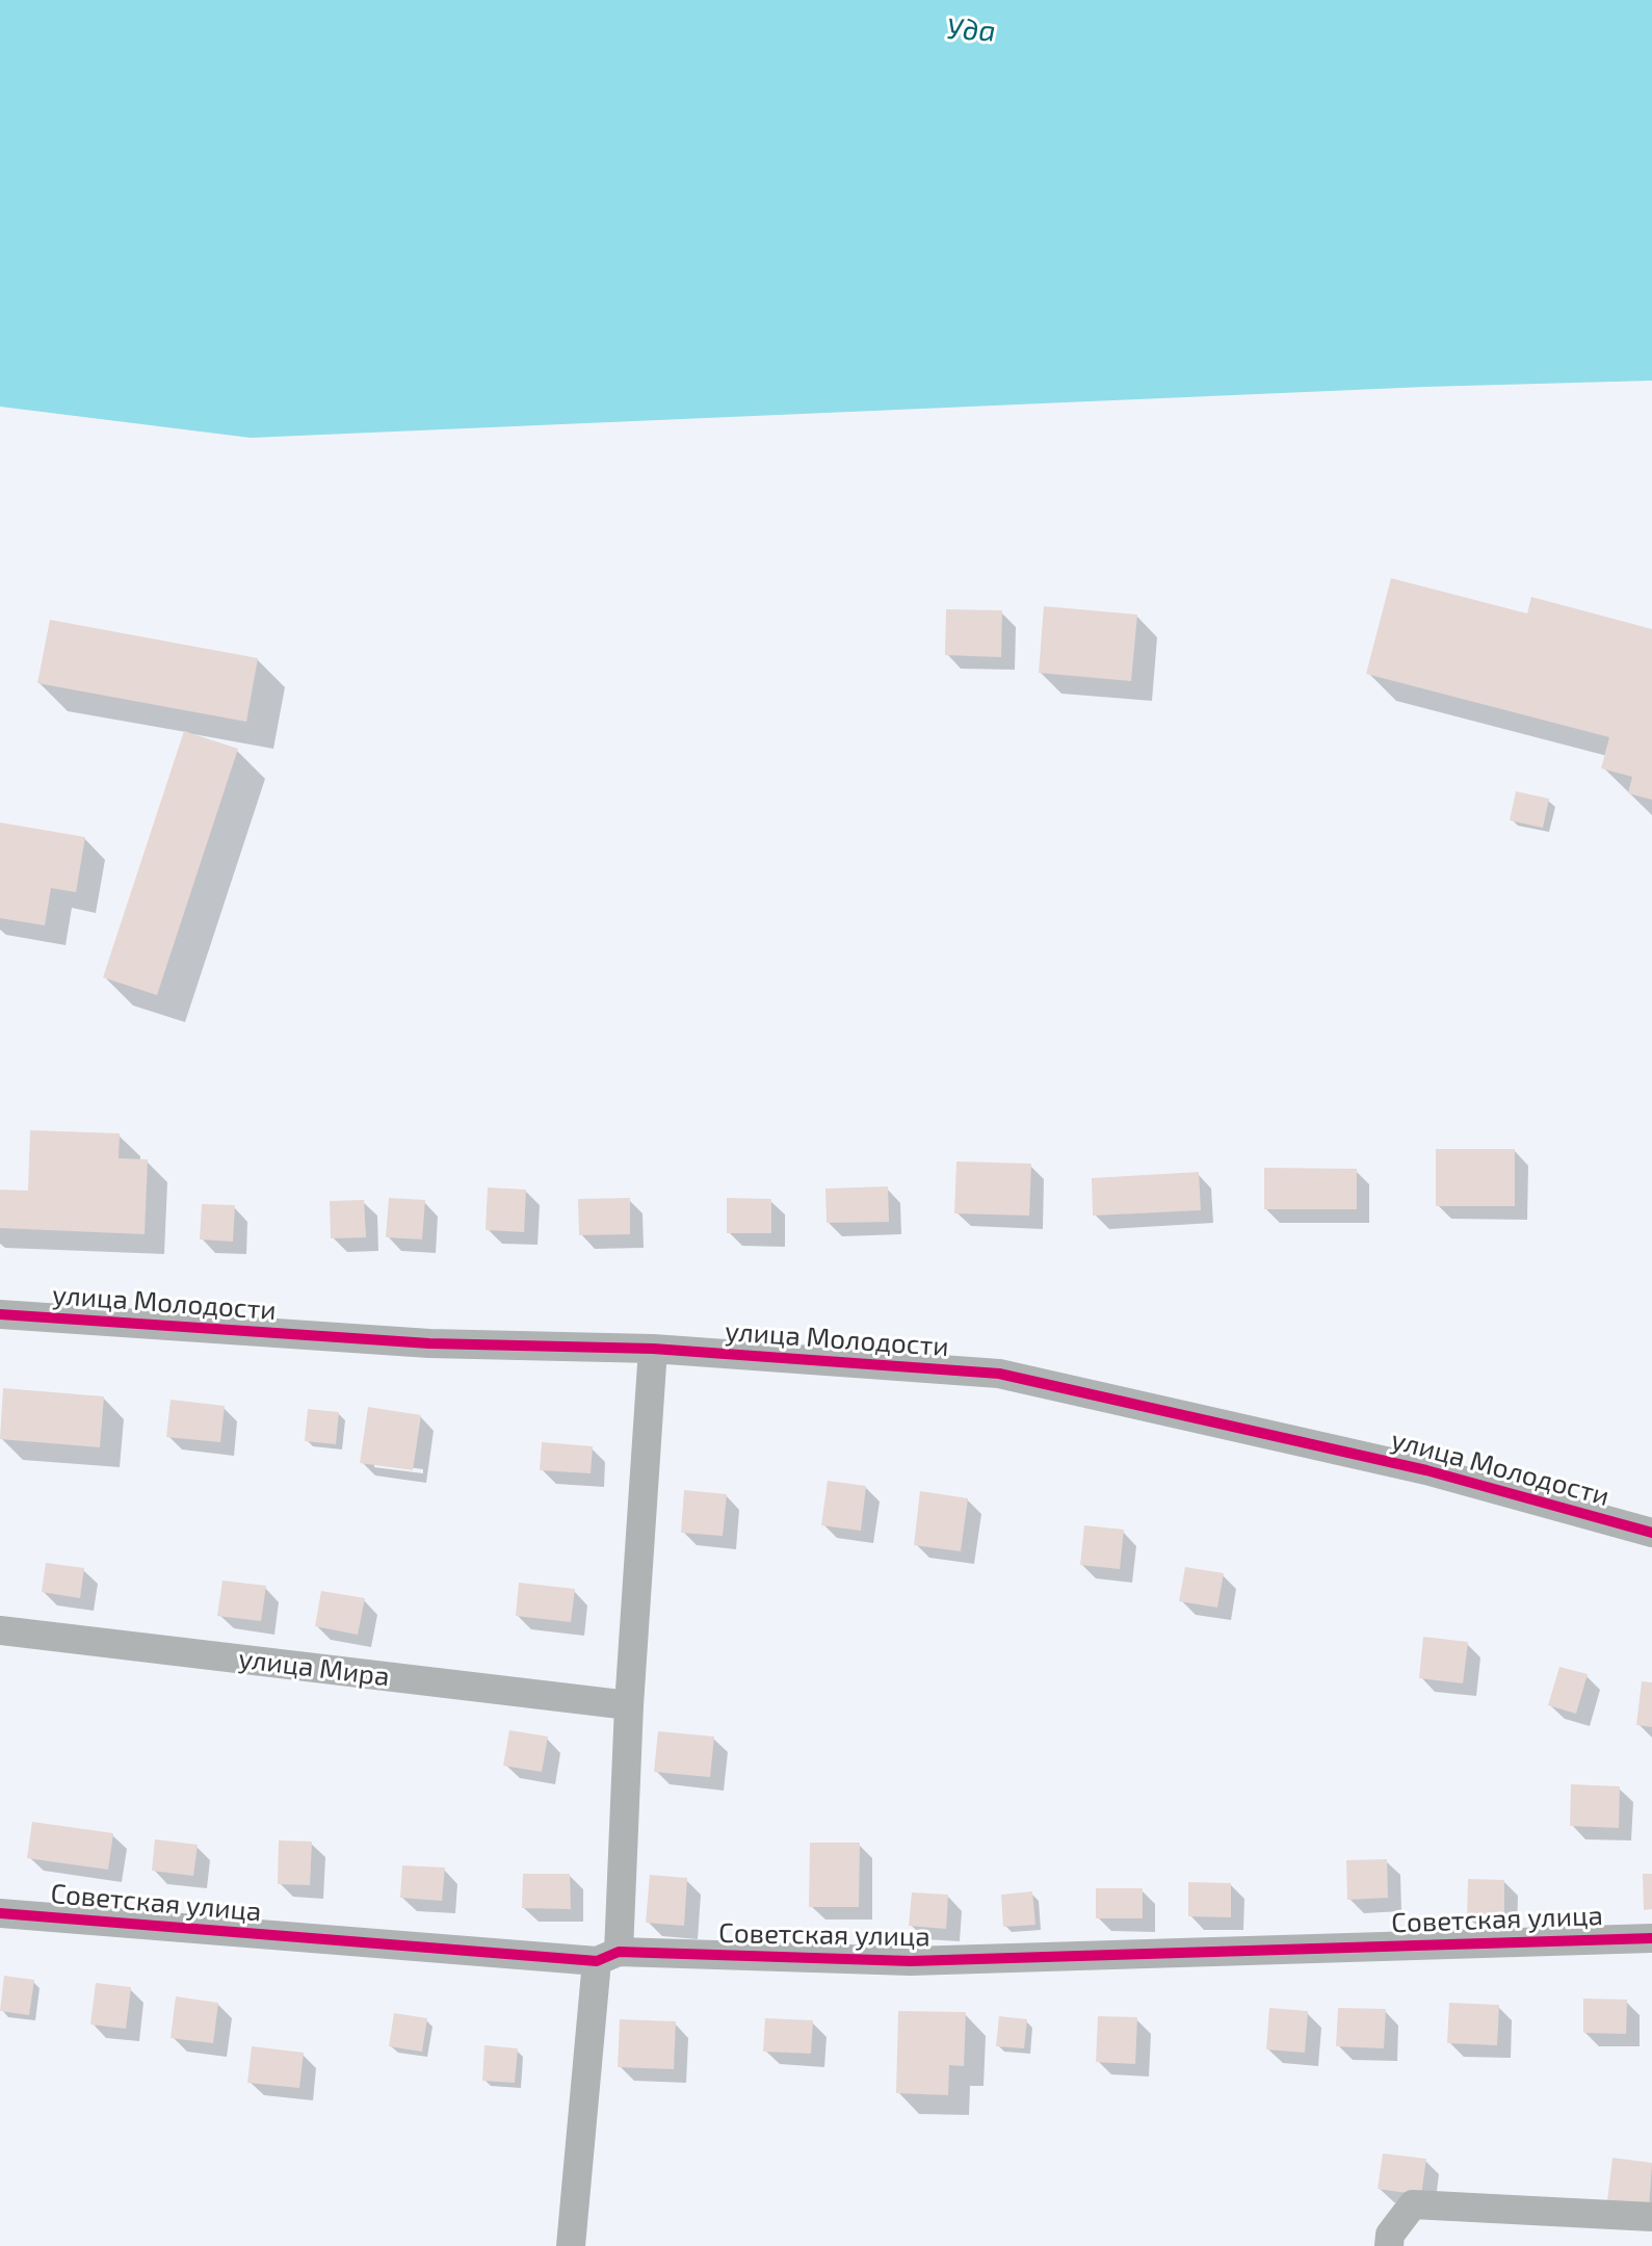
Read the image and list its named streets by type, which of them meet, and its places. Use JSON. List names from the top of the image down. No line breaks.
{"streets":{"street":["улица Молодости","улица Мира","Советская улица"]},"water":["Уда"]}
